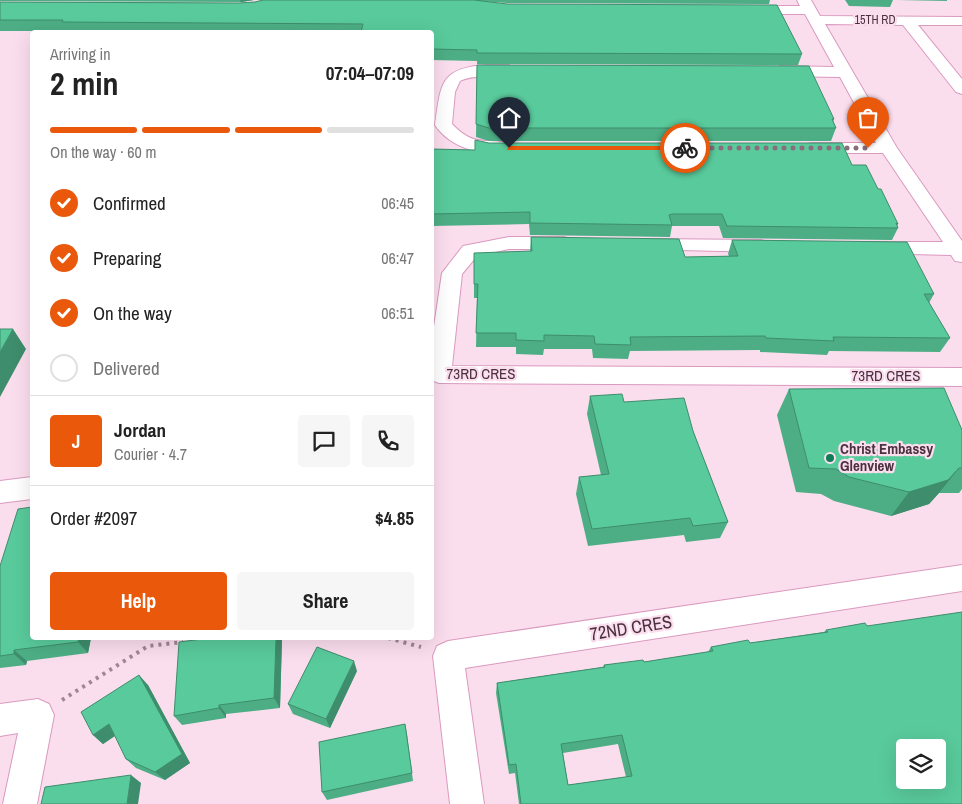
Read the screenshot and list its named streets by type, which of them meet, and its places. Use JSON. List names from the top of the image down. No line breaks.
{"streets":{"street":["15TH RD","73RD CRES","72ND CRES"]},"places":["Christ Embassy Glenview"],"page":{"heading":["2 min","Arriving in","07:04–07:09"],"panel":["Jordan","Courier · 4.7","Order #2097","$4.85"],"bar":"On the way · 60 m","list":[["Confirmed","06:45"],["Preparing","06:47"],["On the way","06:51"],"Delivered"],"round":"J","buttons":["Help","Share"]}}
